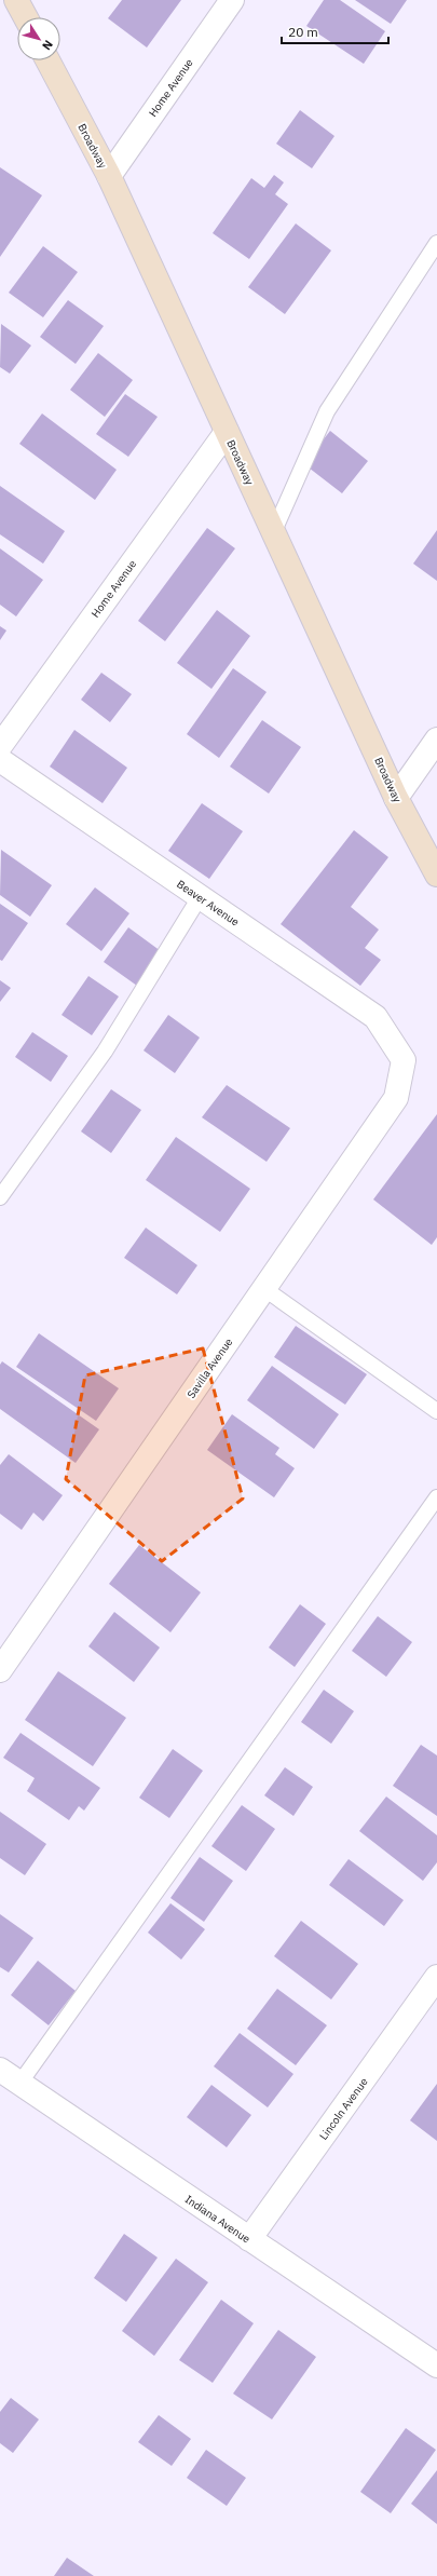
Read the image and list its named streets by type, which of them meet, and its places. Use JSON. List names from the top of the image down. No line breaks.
{"streets":{"main road":["Broadway"],"street":["Home Avenue","Beaver Avenue","Savilla Avenue","Lincoln Avenue","Indiana Avenue"]},"crossings":[["Home Avenue","Broadway"],["Beaver Avenue","Savilla Avenue"],["Lincoln Avenue","Indiana Avenue"]],"scale_bar":"20 m","north":"bottom right"}
